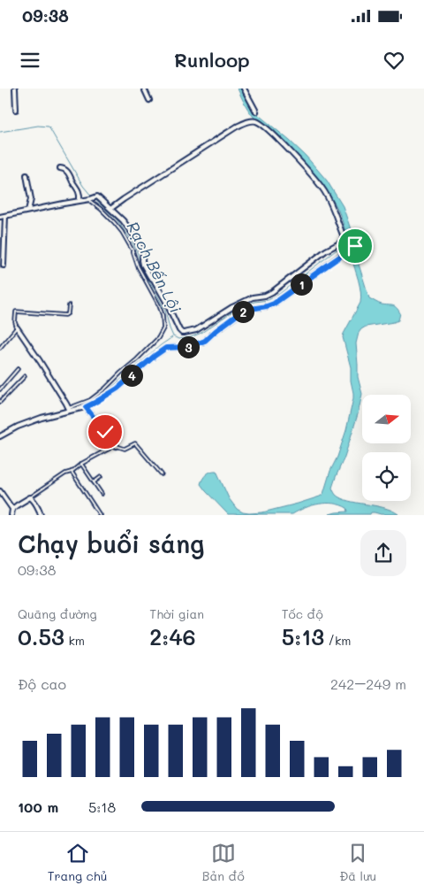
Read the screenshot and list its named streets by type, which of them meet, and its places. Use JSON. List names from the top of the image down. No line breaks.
{"water":["Rạch Bến Lội"],"north":"right","page":{"status":"09:38","header":"Runloop","pins":["1","2","3","4"],"heading":["Chạy buổi sáng","09:38"],"stats":[["Quãng đường","0.53 km"],["Thời gian","2:46"],["Tốc độ","5:13 /km"]],"chart":["Độ cao","242–249 m"],"list":[{"name":"100 m","note":"5:18"}],"tabs":["Trang chủ","Bản đồ","Đã lưu"]}}
